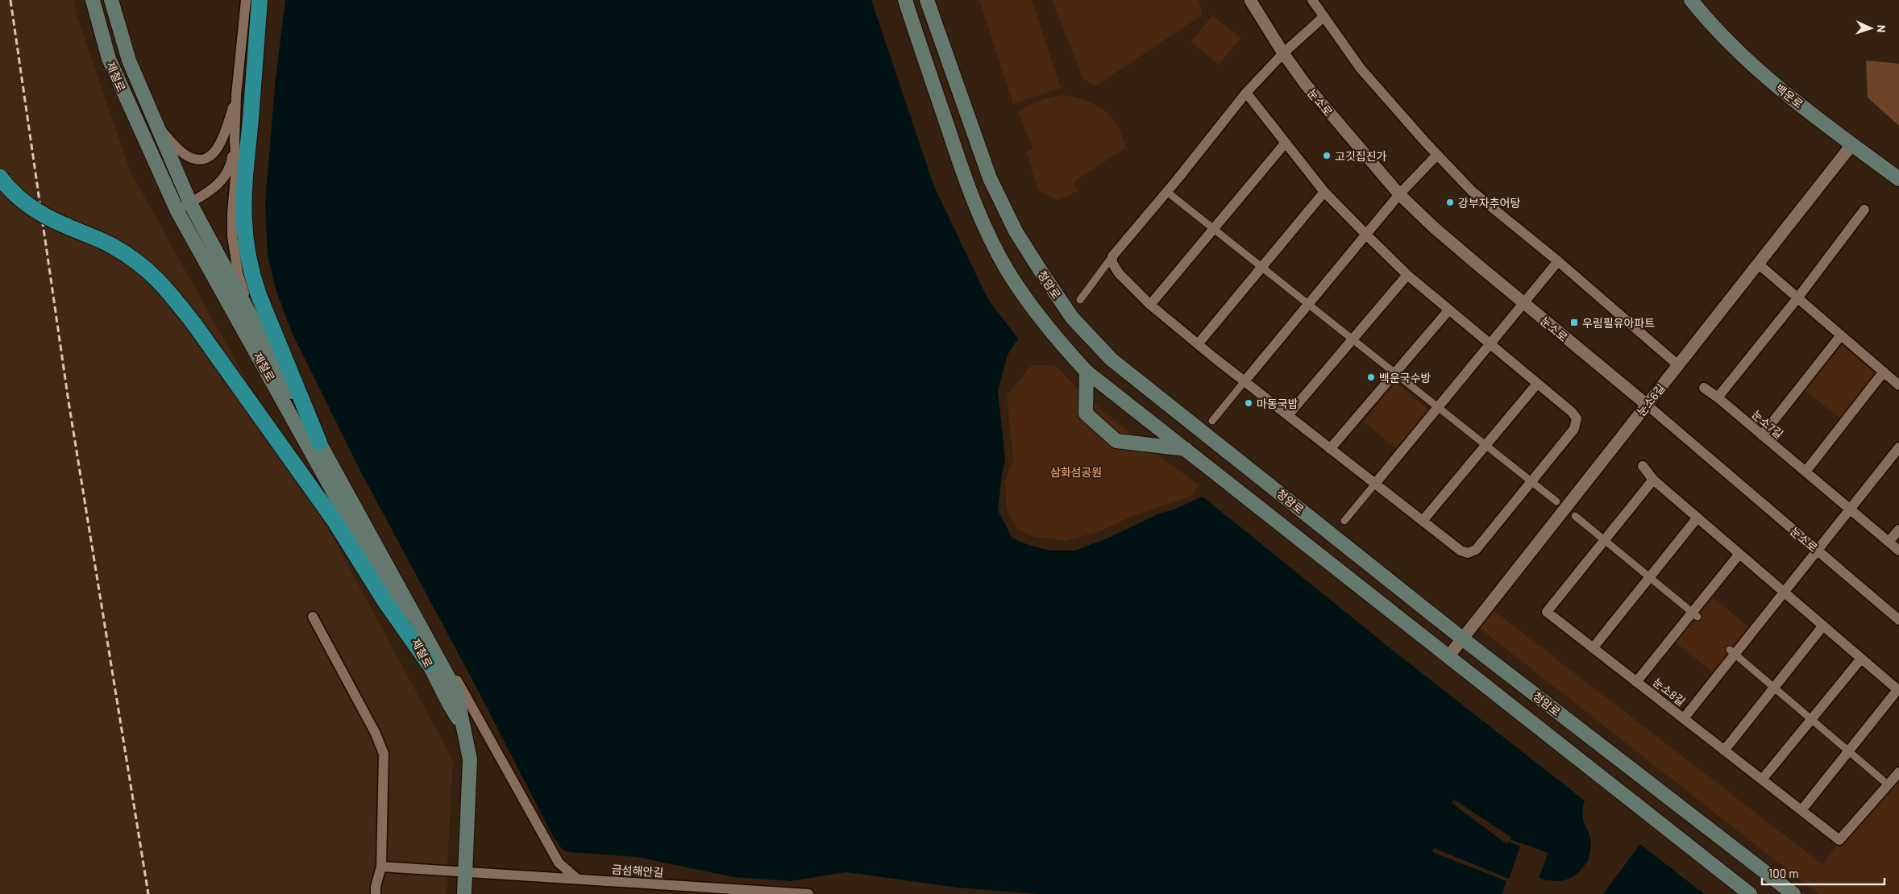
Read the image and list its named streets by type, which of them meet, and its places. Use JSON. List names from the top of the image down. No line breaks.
{"streets":{"main road":["제철로","백운로","청암로"],"street":["눈소로","눈소6길","눈소7길","눈소8길","금섬해안길"]},"crossings":[["제철로","금섬해안길"],["백운로","눈소6길"],["눈소로","눈소6길"],["청암로","눈소6길"]],"parks":["삼화섬공원"],"places":{"other":["고깃집진가","강부자추어탕","백운국수방","마동국밥"],"transit":["우림필유아파트"]},"scale_bar":"100 m","north":"right"}
